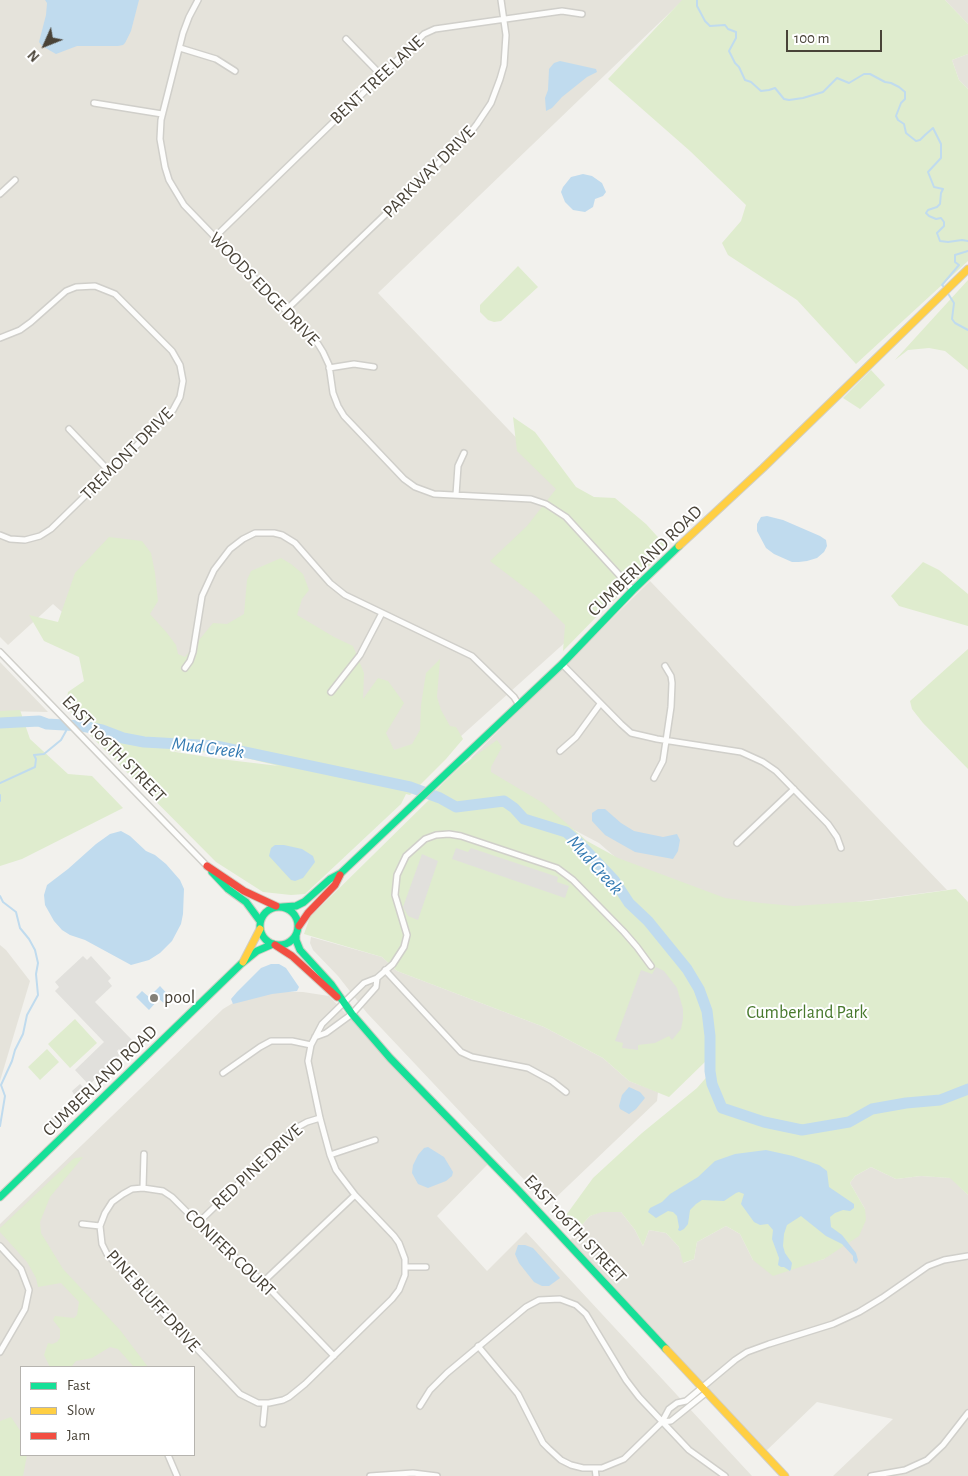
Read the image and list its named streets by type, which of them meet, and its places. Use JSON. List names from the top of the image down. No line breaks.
{"streets":{"main road":["CUMBERLAND ROAD","EAST 106TH STREET"],"street":["BENT TREE LANE","PARKWAY DRIVE","WOODS EDGE DRIVE","TREMONT DRIVE","RED PINE DRIVE","CONIFER COURT","PINE BLUFF DRIVE"]},"crossings":[["BENT TREE LANE","PARKWAY DRIVE"],["BENT TREE LANE","WOODS EDGE DRIVE"],["PARKWAY DRIVE","WOODS EDGE DRIVE"],["WOODS EDGE DRIVE","CUMBERLAND ROAD"],["CUMBERLAND ROAD","EAST 106TH STREET"],["RED PINE DRIVE","CONIFER COURT"],["CONIFER COURT","PINE BLUFF DRIVE"]],"water":["Mud Creek"],"parks":["Cumberland Park"],"places":["pool"],"legend":["Fast","Slow","Jam"],"scale_bar":"100 m","north":"bottom left"}
